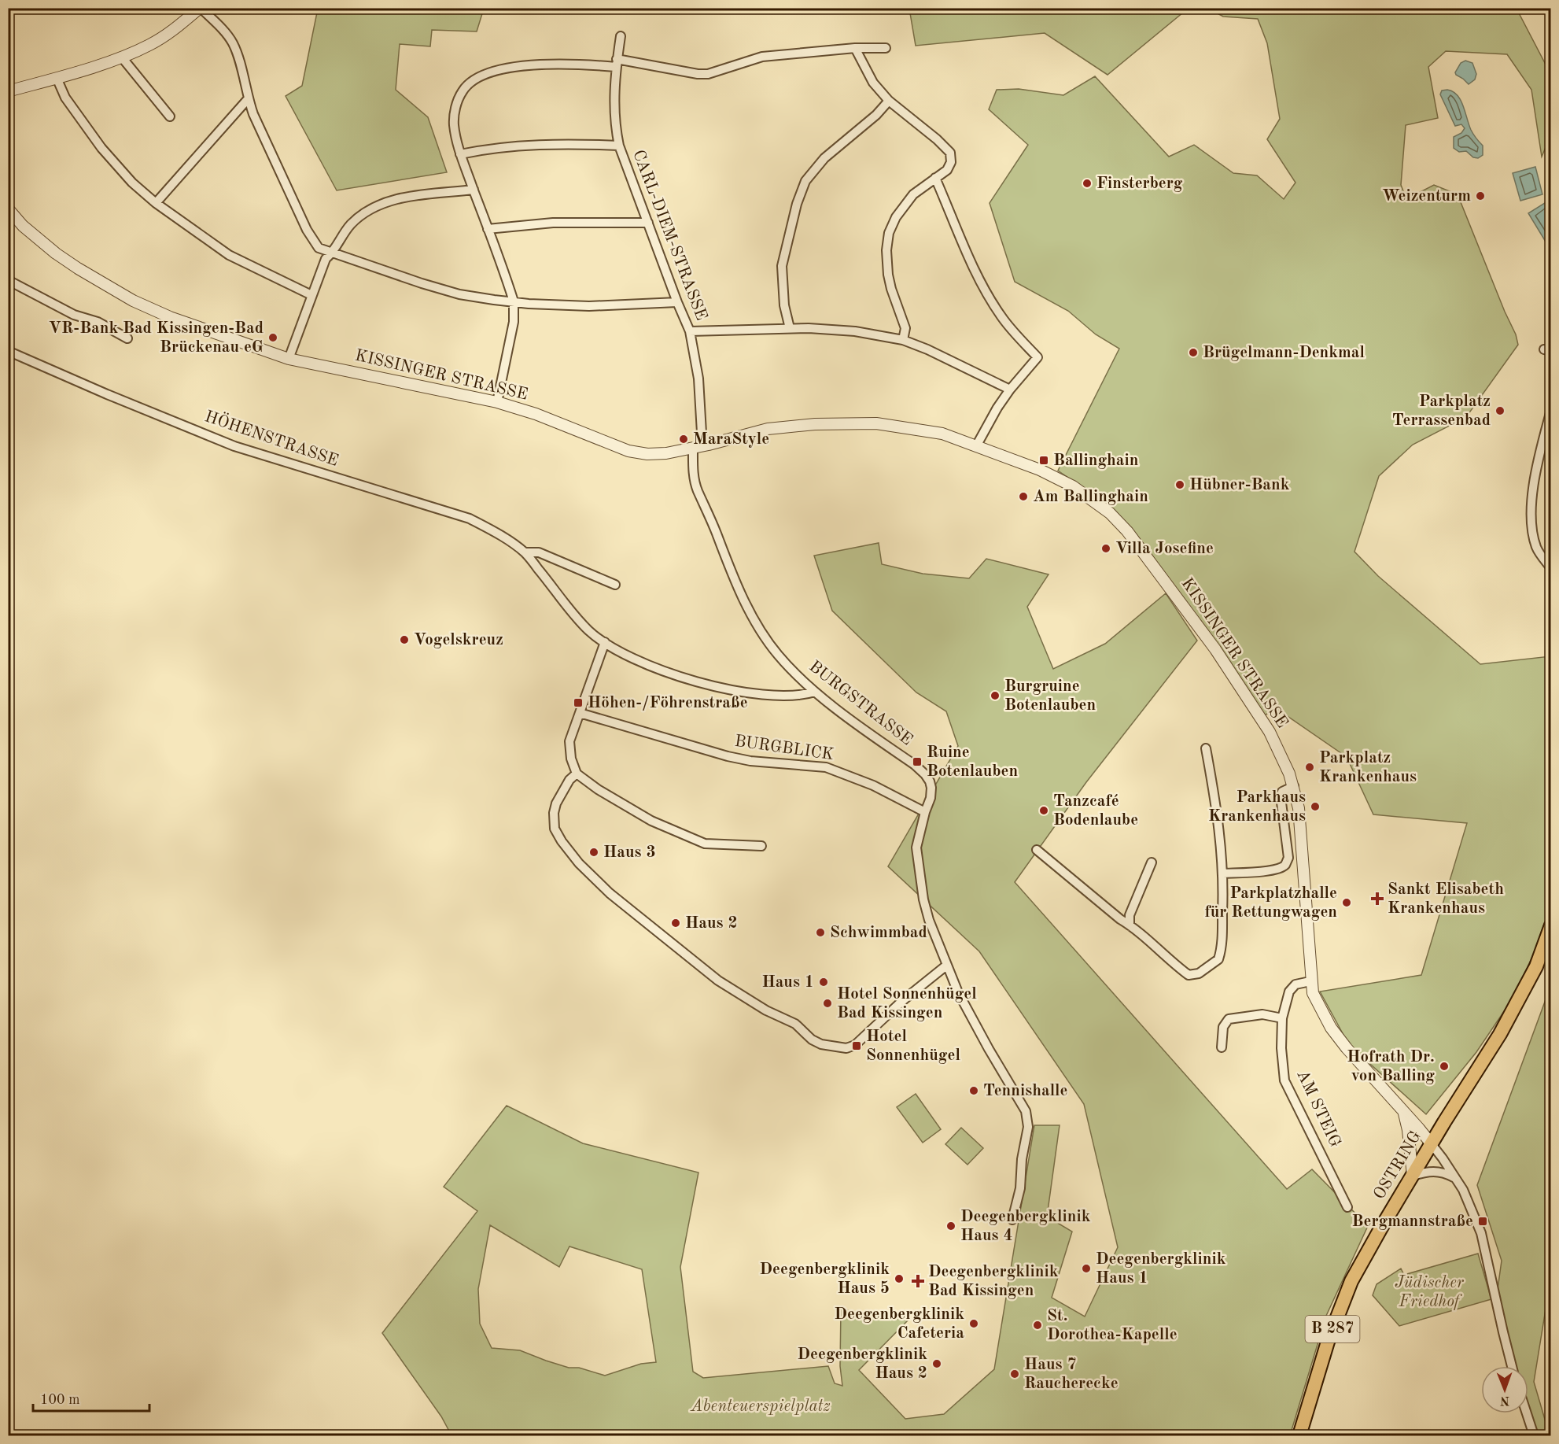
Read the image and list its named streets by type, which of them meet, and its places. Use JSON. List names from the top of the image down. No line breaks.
{"streets":{"main road":["OSTRING","B 287"],"street":["CARL-DIEM-STRASSE","KISSINGER STRASSE","HÖHENSTRASSE","BURGSTRASSE","BURGBLICK","AM STEIG"]},"crossings":[["CARL-DIEM-STRASSE","KISSINGER STRASSE"],["CARL-DIEM-STRASSE","BURGSTRASSE"],["KISSINGER STRASSE","BURGSTRASSE"],["KISSINGER STRASSE","AM STEIG"],["KISSINGER STRASSE","OSTRING"],["HÖHENSTRASSE","BURGSTRASSE"],["BURGSTRASSE","BURGBLICK"]],"parks":["Jüdischer Friedhof","Abenteuerspielplatz"],"places":{"other":["Finsterberg","Weizenturm","VR-Bank Bad Kissingen-Bad Brückenau eG","Brügelmann-Denkmal","Parkplatz Terrassenbad","MaraStyle","Hübner-Bank","Am Ballinghain","Villa Josefine","Vogelskreuz","Burgruine Botenlauben","Parkplatz Krankenhaus","Parkhaus Krankenhaus","Tanzcafé Bodenlaube","Haus 3","Parkplatzhalle für Rettungwagen","Haus 2","Schwimmbad","Haus 1","Hotel Sonnenhügel Bad Kissingen","Hofrath Dr. von Balling","Tennishalle","Deegenbergklinik Haus 4","Deegenbergklinik Haus 1","Deegenbergklinik Haus 5","Deegenbergklinik Cafeteria","St. Dorothea-Kapelle","Deegenbergklinik Haus 2","Haus 7 Raucherecke"],"transit":["Ballinghain","Höhen-/Föhrenstraße","Ruine Botenlauben","Hotel Sonnenhügel","Bergmannstraße"],"health":["Sankt Elisabeth Krankenhaus","Deegenbergklinik Bad Kissingen"]},"scale_bar":"100 m","north":"bottom"}
